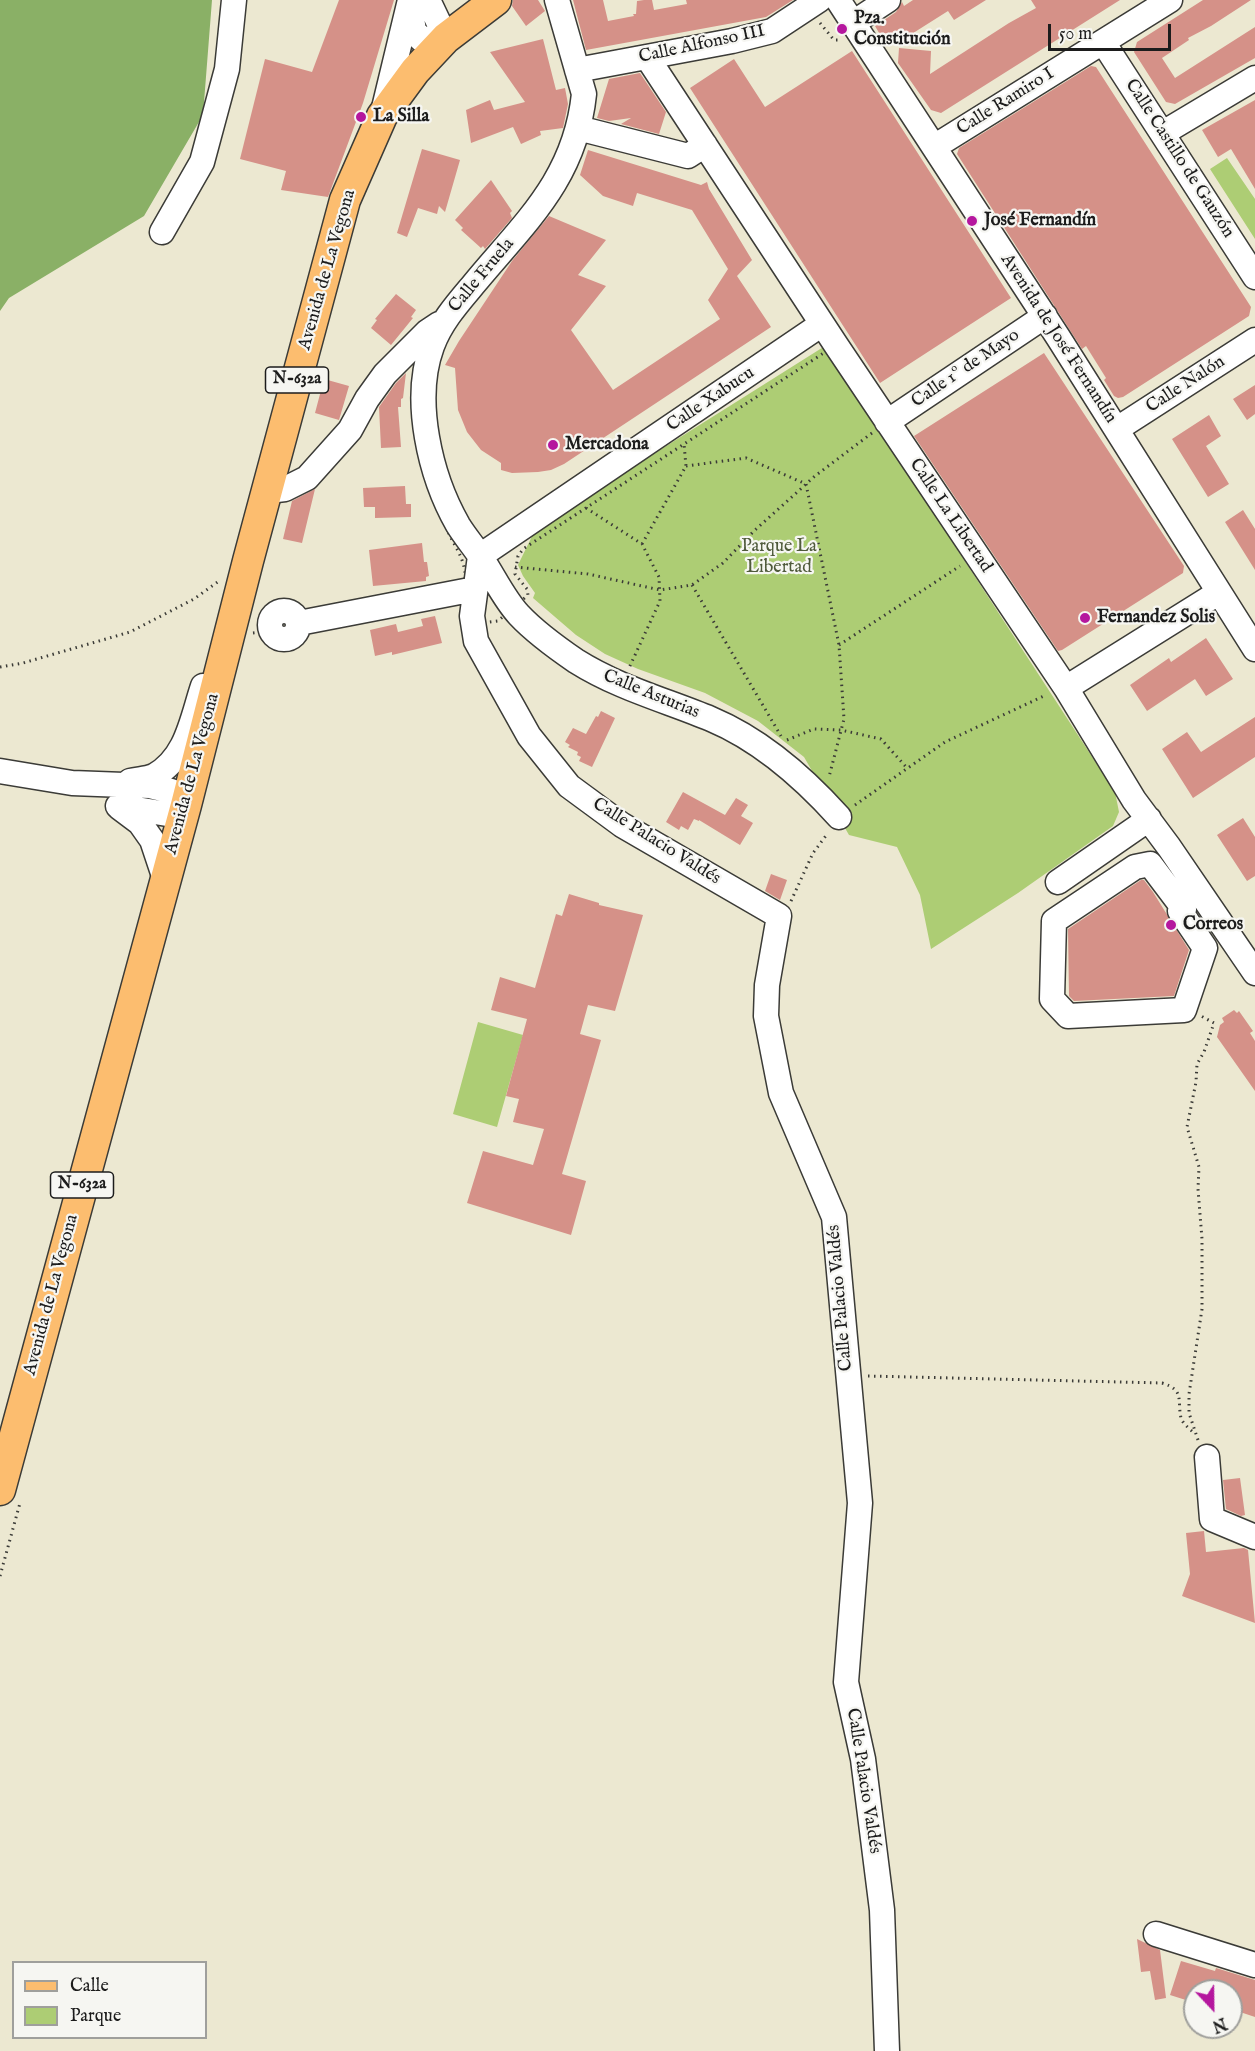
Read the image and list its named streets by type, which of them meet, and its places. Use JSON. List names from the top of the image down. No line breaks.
{"streets":{"main road":["Avenida de La Vegona","N-632a"],"street":["Calle Alfonso III","Calle Ramiro I","Calle Castillo de Gauzón","Calle Fruela","Avenida de José Fernandín","Calle 1º de Mayo","Calle Nalón","Calle Xabucu","Calle La Libertad","Calle Asturias","Calle Palacio Valdés"]},"crossings":[["Calle Alfonso III","Calle Fruela"],["Calle Alfonso III","Calle La Libertad"],["Calle Ramiro I","Calle Castillo de Gauzón"],["Calle Ramiro I","Avenida de José Fernandín"],["Avenida de La Vegona","N-632a"],["Calle Fruela","Calle Xabucu"],["Calle Fruela","Calle Asturias"],["Calle Fruela","Calle Palacio Valdés"],["Avenida de José Fernandín","Calle 1º de Mayo"],["Avenida de José Fernandín","Calle Nalón"],["Calle 1º de Mayo","Calle La Libertad"],["Calle Xabucu","Calle La Libertad"],["Calle Xabucu","Calle Asturias"],["Calle Xabucu","Calle Palacio Valdés"],["Calle Asturias","Calle Palacio Valdés"]],"parks":["Parque La Libertad"],"places":["Pza. Constitución","La Silla","José Fernandín","Mercadona","Fernandez Solis","Correos"],"legend":["Calle","Parque"],"scale_bar":"50 m","north":"bottom"}
